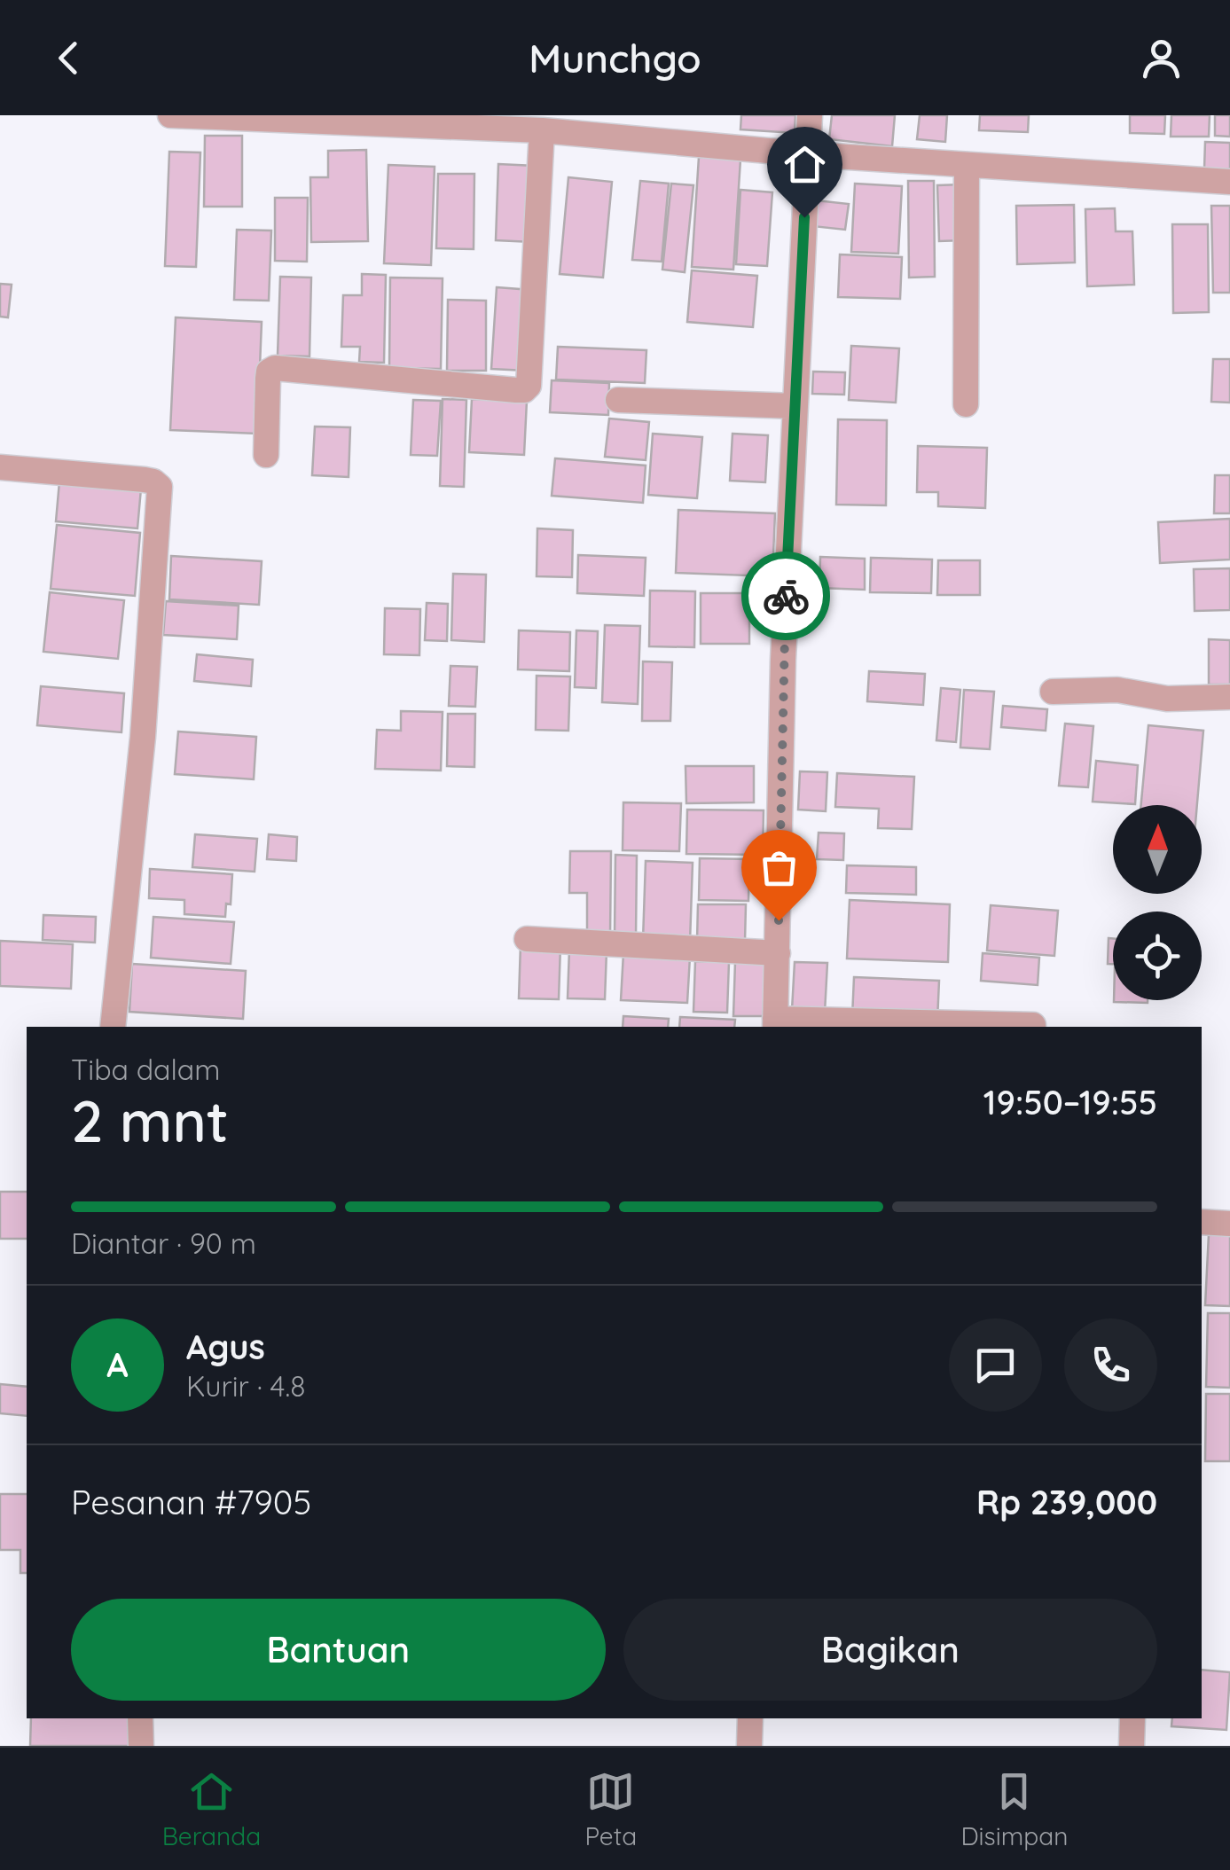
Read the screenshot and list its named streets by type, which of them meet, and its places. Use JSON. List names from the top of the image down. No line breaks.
{"north":"top","page":{"header":"Munchgo","heading":["2 mnt","Tiba dalam","19:50–19:55"],"panel":["Agus","Kurir · 4.8","Pesanan #7905","Rp 239,000"],"bar":"Diantar · 90 m","round":"A","buttons":["Bantuan","Bagikan"],"tabs":["Beranda","Peta","Disimpan"]}}
